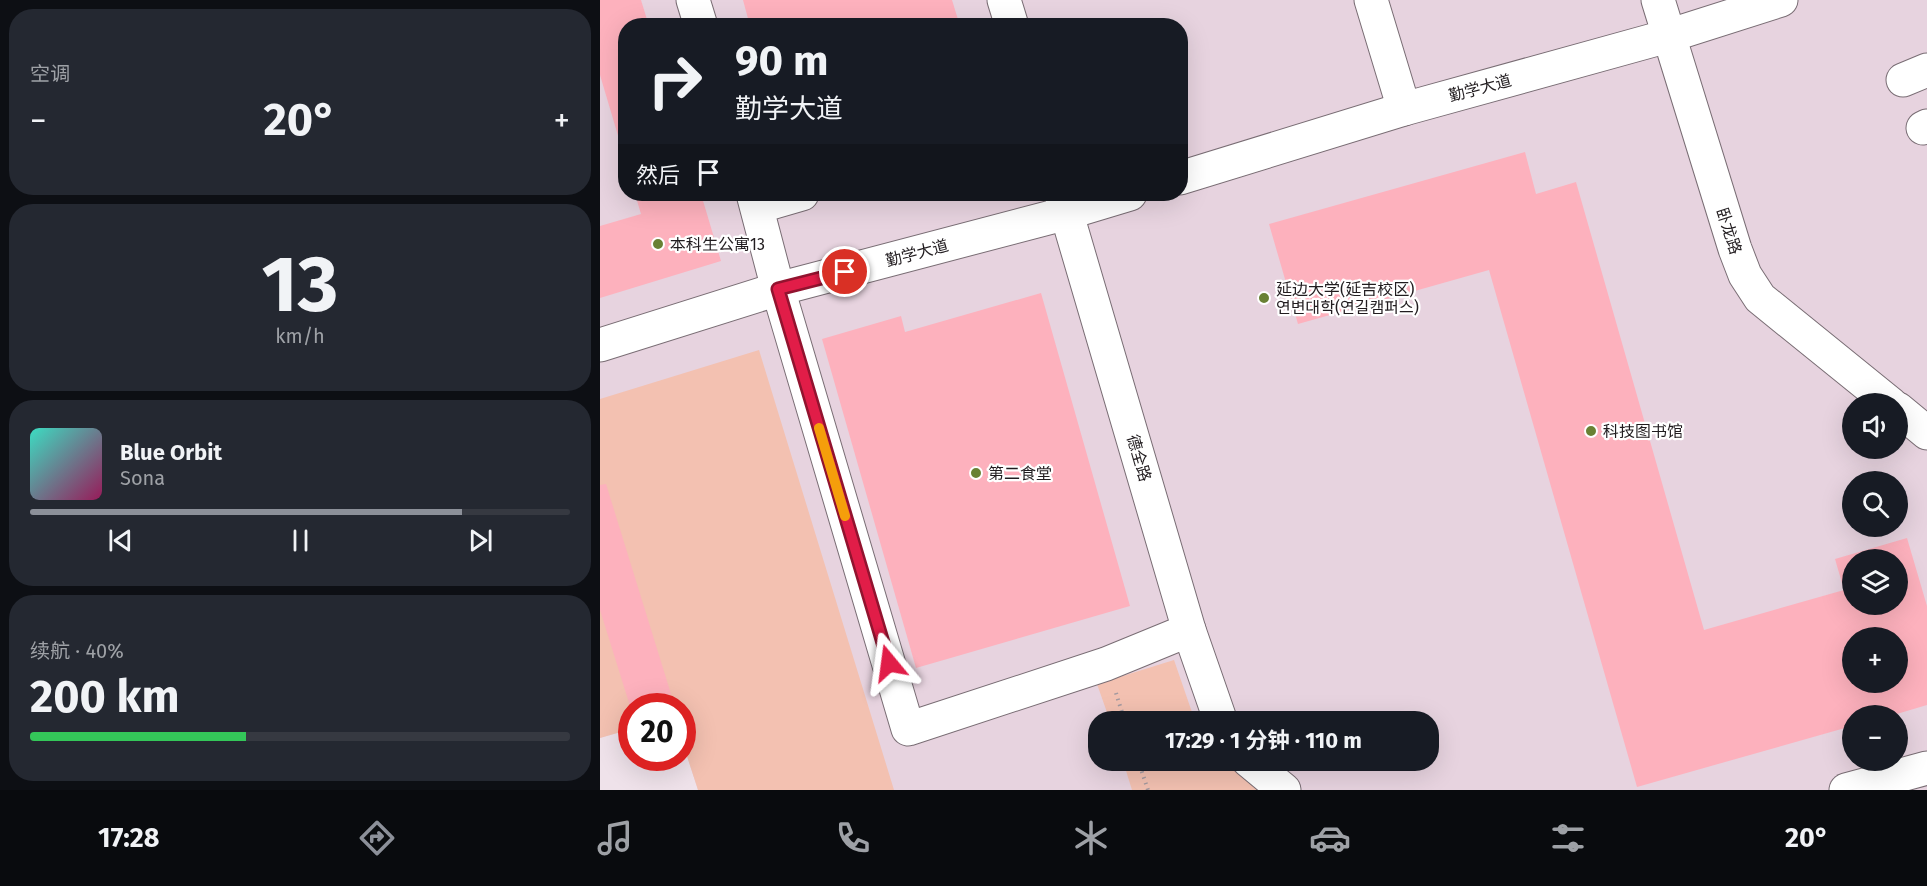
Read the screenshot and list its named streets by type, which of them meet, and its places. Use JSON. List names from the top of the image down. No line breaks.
{"streets":{"lane":["勤学大道","卧龙路","德全路"]},"crossings":[["勤学大道","卧龙路"],["勤学大道","德全路"]],"places":["本科生公寓13","延边大学(延吉校区) 연변대학(연길캠퍼스)","科技图书馆","第二食堂"],"page":{"tile":["空调",["13","km/h"],["续航 · 40%","200 km"]],"turn":["90 m","勤学大道"],"heat":["−","20°","+"],"then":"然后","map_buttons":["+","−"],"song":["Blue Orbit","Sona"],"limit":"20","trip":"17:29 · 1 分钟 · 110 m","tabs":["17:28","20°"]}}
